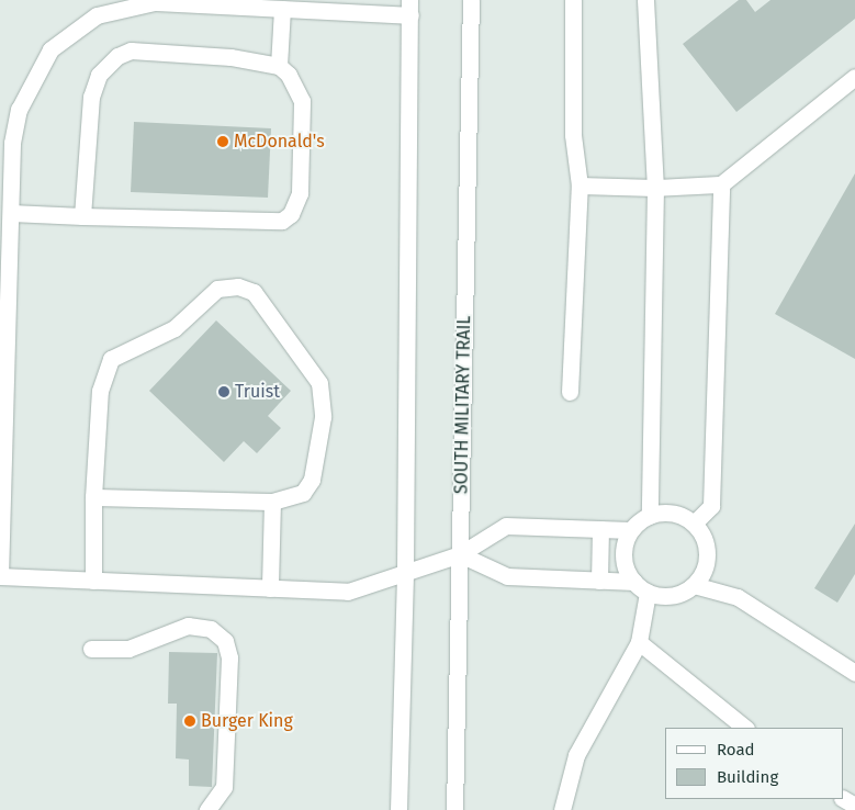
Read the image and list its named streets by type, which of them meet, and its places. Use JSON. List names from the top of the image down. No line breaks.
{"streets":{"street":["SOUTH MILITARY TRAIL"]},"places":["McDonald's","Truist","Burger King"],"legend":["Road","Building"]}
